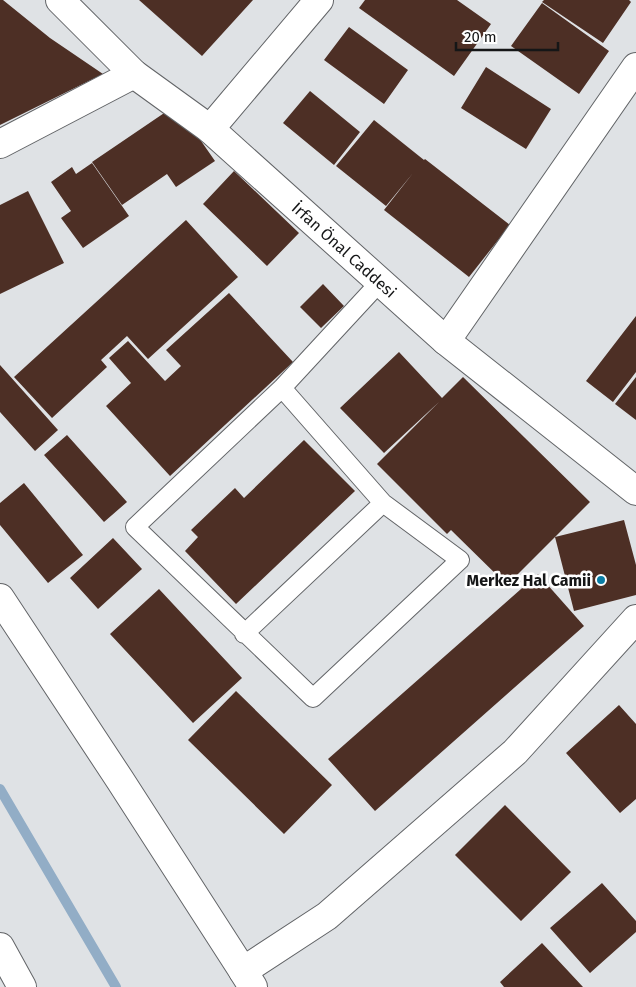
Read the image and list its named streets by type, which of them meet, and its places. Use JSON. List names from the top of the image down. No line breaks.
{"streets":{"street":["İrfan Önal Caddesi"]},"places":["Merkez Hal Camii"],"scale_bar":"20 m"}
